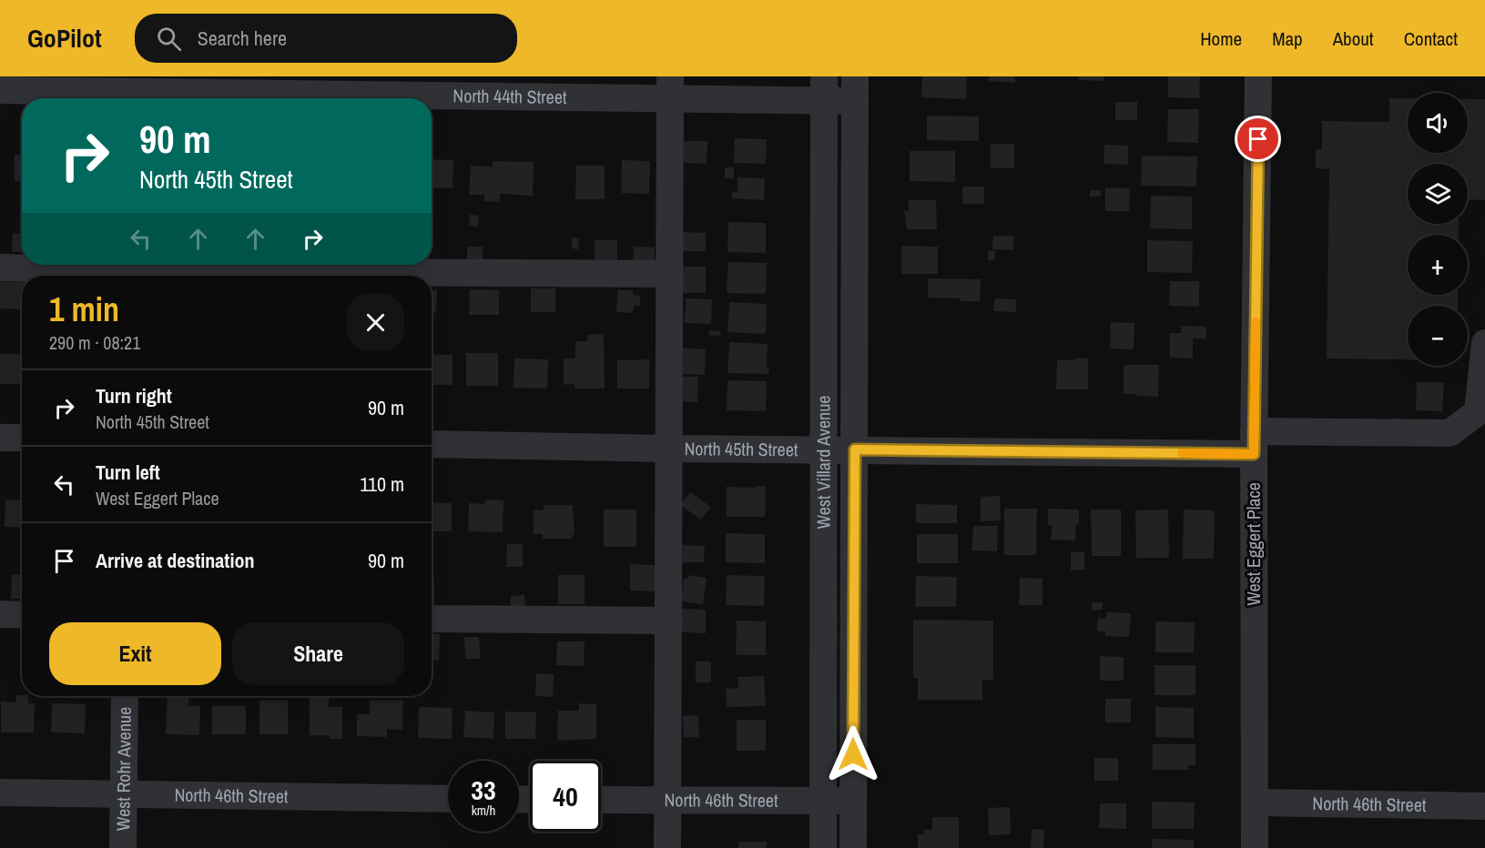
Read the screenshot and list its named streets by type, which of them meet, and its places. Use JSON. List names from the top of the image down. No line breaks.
{"streets":{"street":["North 44th Street","North 45th Street","West Villard Avenue","West Eggert Place","West Rohr Avenue","North 46th Street"]},"crossings":[["North 44th Street","West Villard Avenue"],["North 45th Street","West Villard Avenue"],["North 45th Street","West Eggert Place"],["West Villard Avenue","North 46th Street"],["West Eggert Place","North 46th Street"],["West Rohr Avenue","North 46th Street"]],"page":{"header":"GoPilot","search":"Search here","nav":["Home","Map","About","Contact"],"map_buttons":["+","−"],"turn":["90 m","North 45th Street"],"heading":["1 min","290 m · 08:21"],"list":[{"name":"Turn right","note":"North 45th Street","value":"90 m"},{"name":"Turn left","note":"West Eggert Place","value":"110 m"},{"name":"Arrive at destination","value":"90 m"}],"buttons":["Exit","Share"],"speed":"33 km/h","limit":"40"}}
